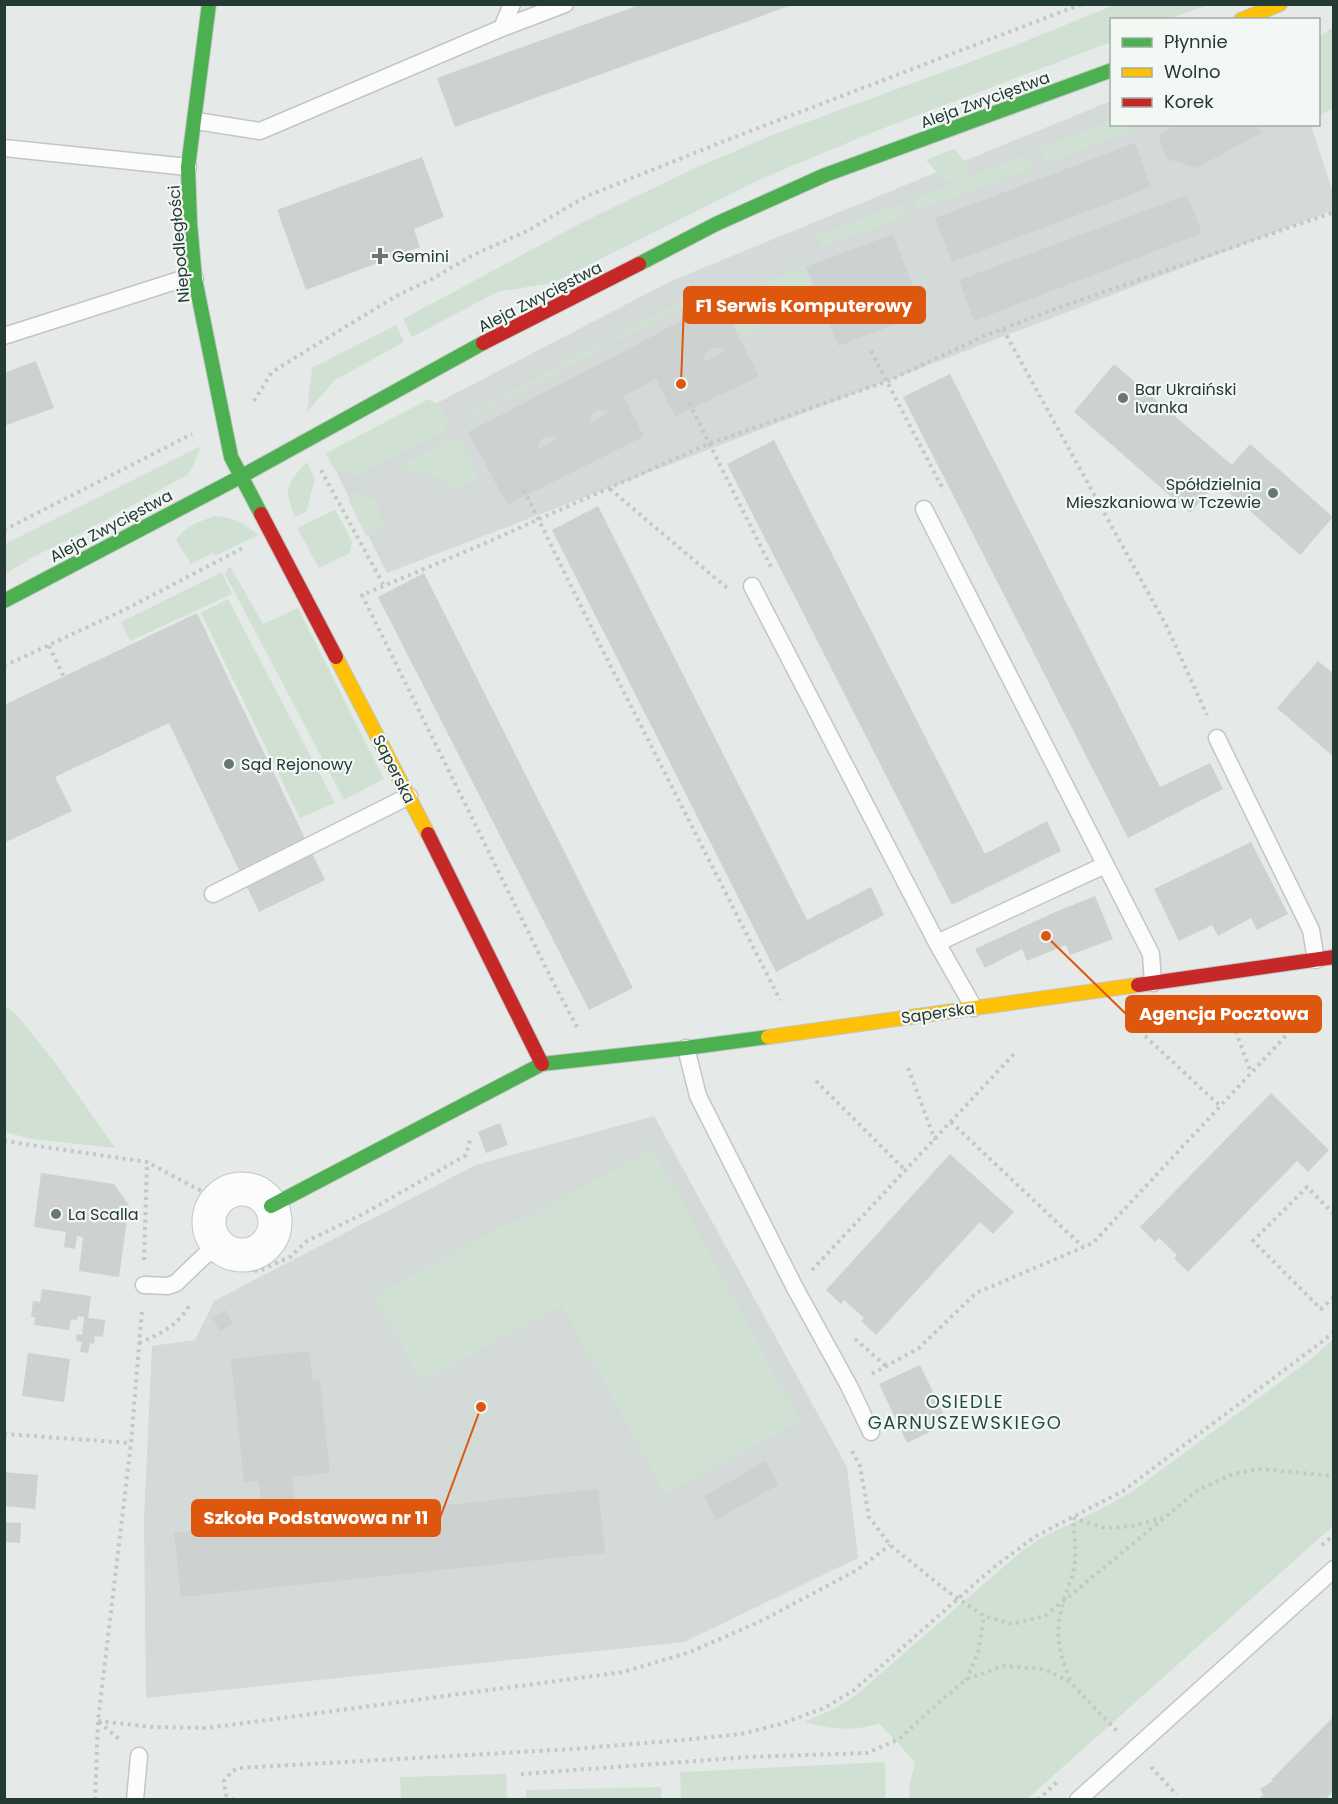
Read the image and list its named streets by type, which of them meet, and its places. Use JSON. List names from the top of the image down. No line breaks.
{"streets":{"street":["Aleja Zwycięstwa","Niepodległości","Saperska"]},"crossings":[["Aleja Zwycięstwa","Niepodległości"],["Aleja Zwycięstwa","Saperska"],["Niepodległości","Saperska"]],"districts":["OSIEDLE GARNUSZEWSKIEGO"],"places":{"health":["Gemini"],"other":["F1 Serwis Komputerowy","Bar Ukraiński Ivanka","Spółdzielnia Mieszkaniowa w Tczewie","Sąd Rejonowy","Agencja Pocztowa","La Scalla","Szkoła Podstawowa nr 11"]},"legend":["Płynnie","Wolno","Korek"]}
